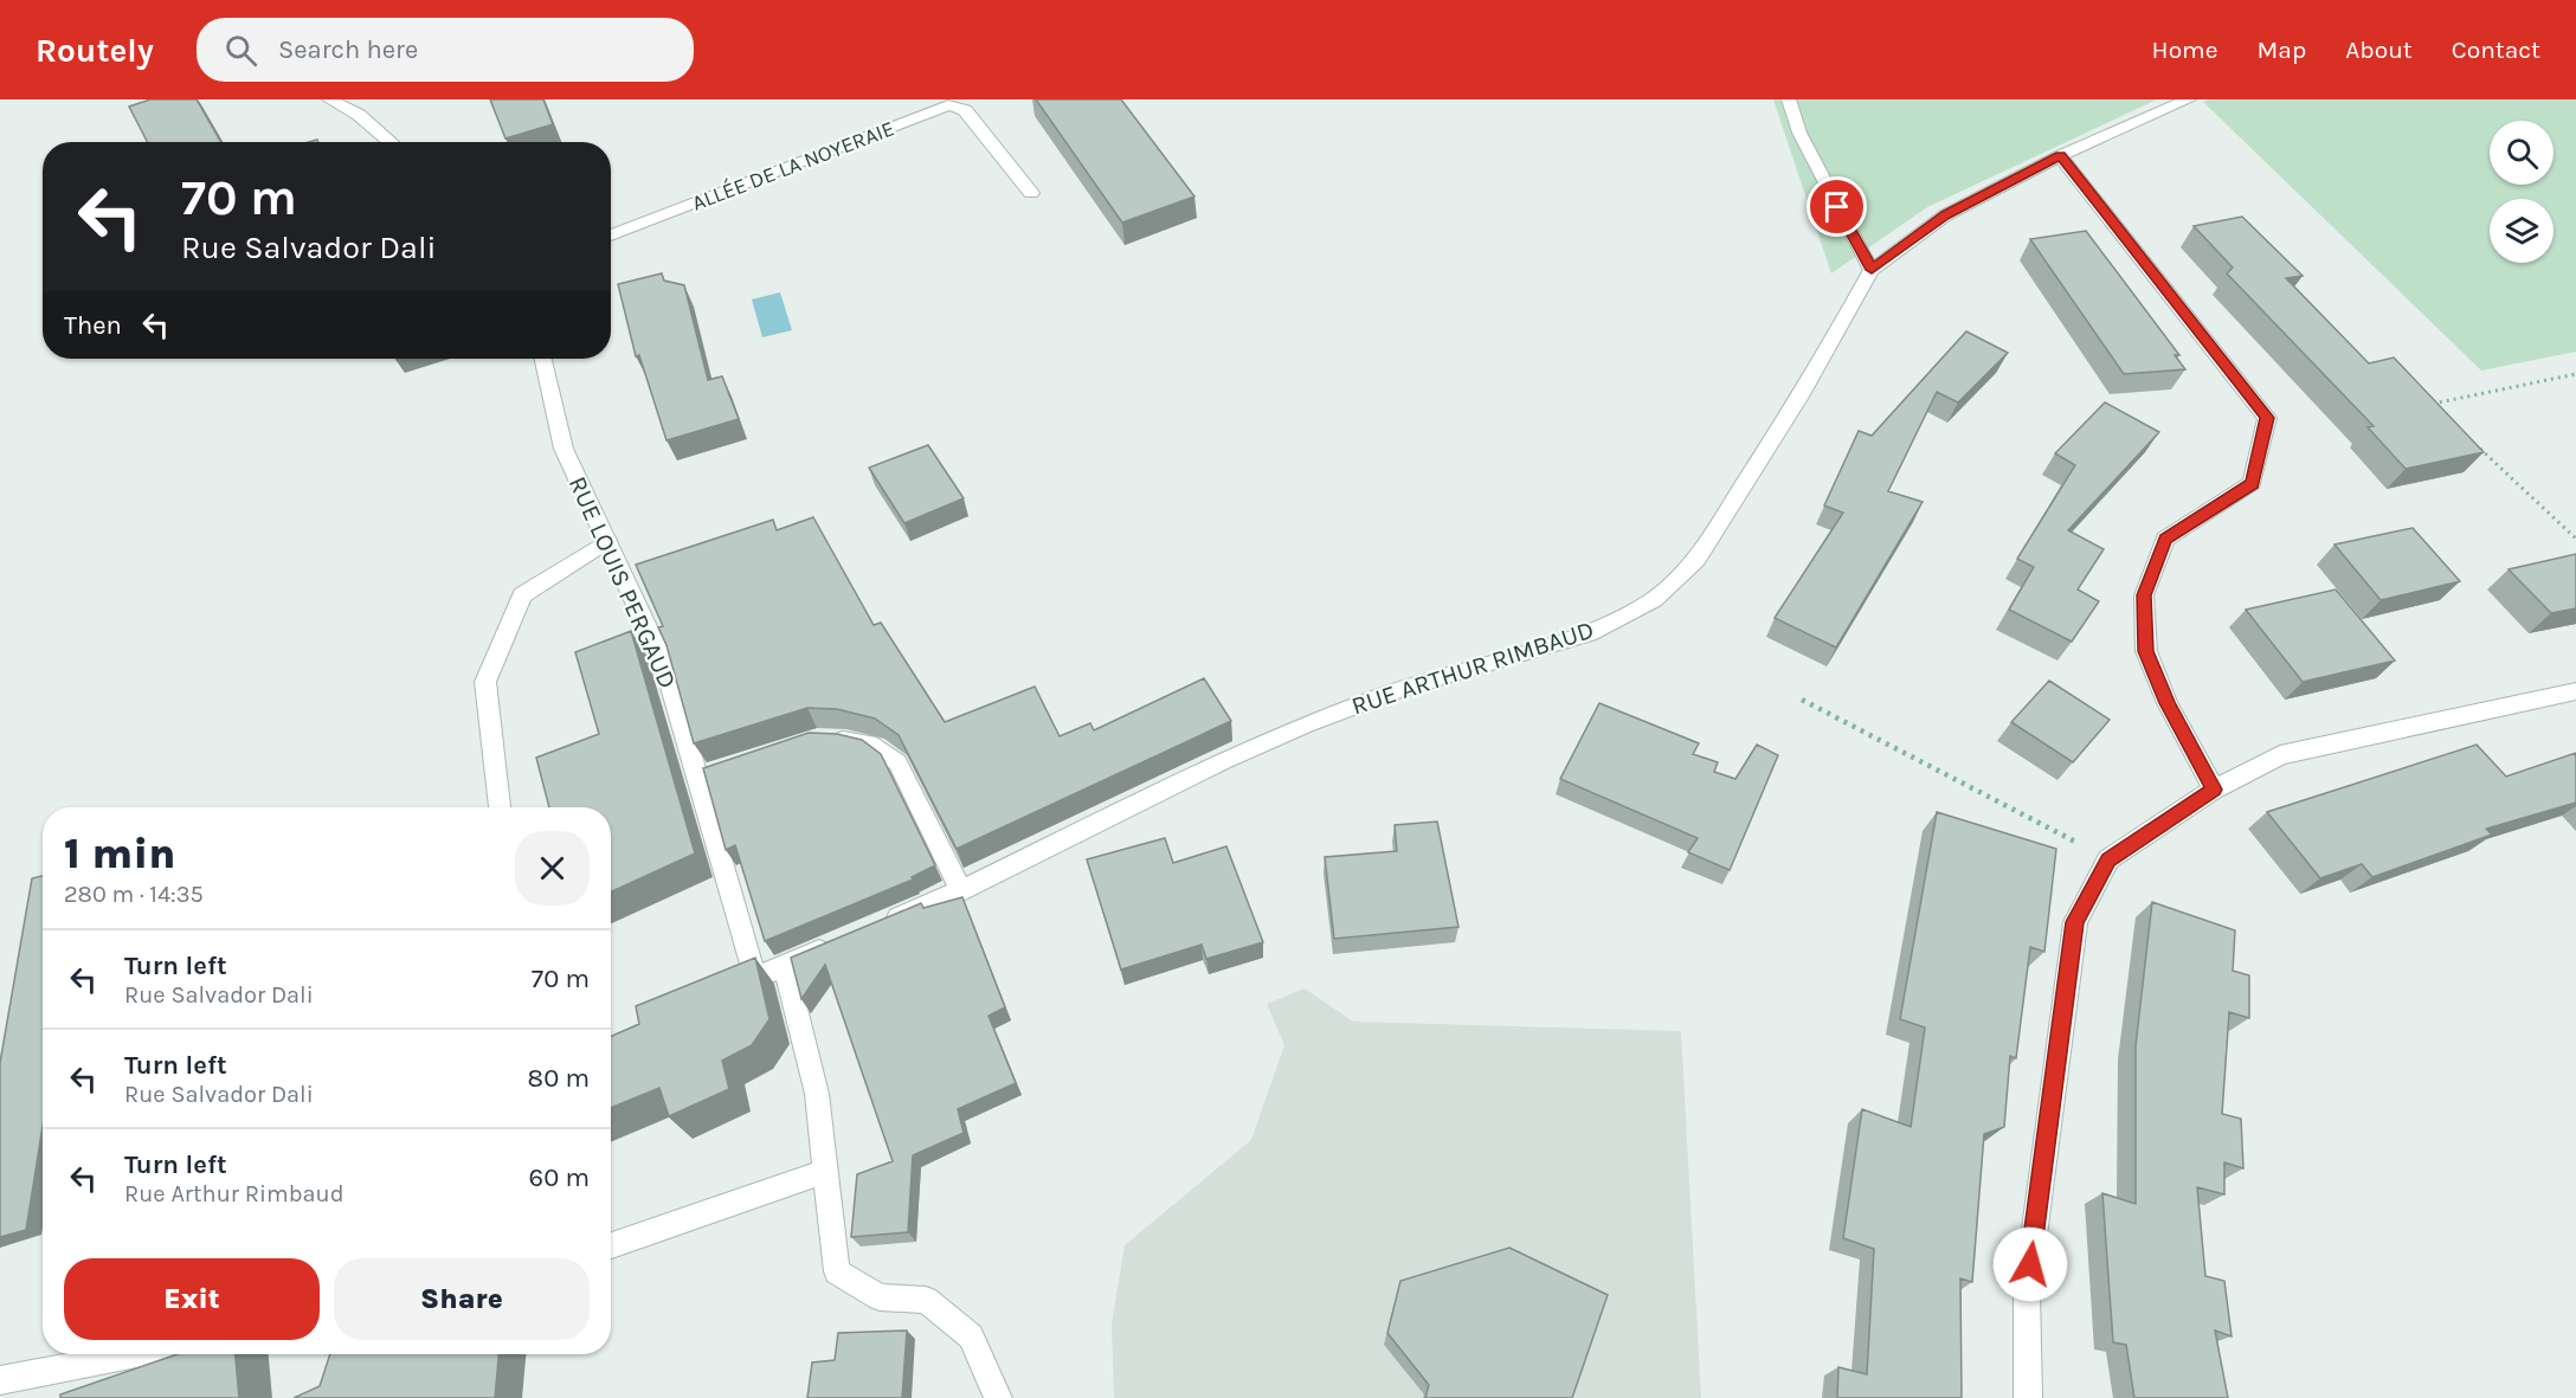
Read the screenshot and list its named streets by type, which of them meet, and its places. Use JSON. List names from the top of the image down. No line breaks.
{"streets":{"street":["ALLÉE DE LA NOYERAIE","RUE LOUIS PERGAUD","RUE ARTHUR RIMBAUD"]},"page":{"header":"Routely","search":"Search here","nav":["Home","Map","About","Contact"],"turn":["70 m","Rue Salvador Dali"],"then":"Then","heading":["1 min","280 m · 14:35"],"list":[{"name":"Turn left","note":"Rue Salvador Dali","value":"70 m"},{"name":"Turn left","note":"Rue Salvador Dali","value":"80 m"},{"name":"Turn left","note":"Rue Arthur Rimbaud","value":"60 m"}],"buttons":["Exit","Share"]}}
